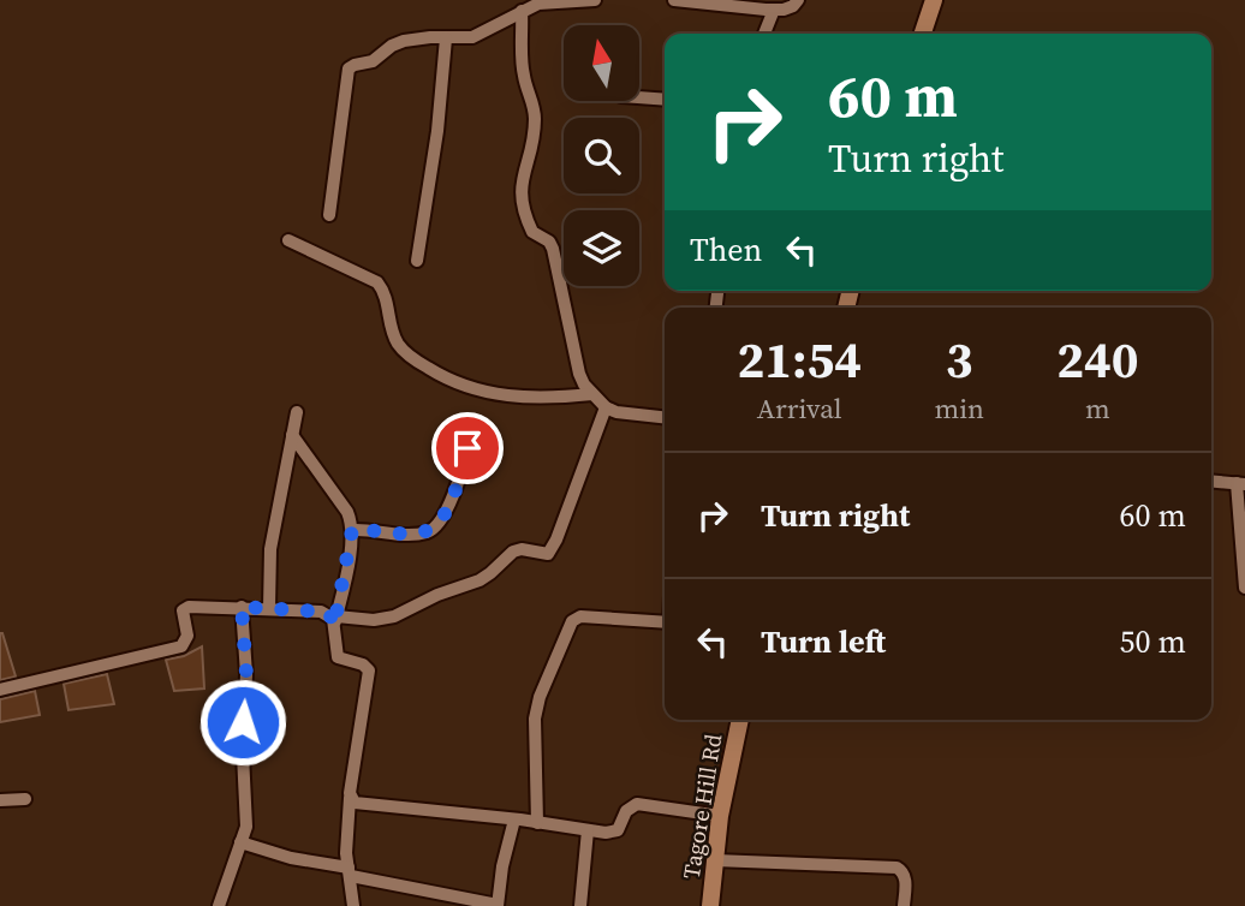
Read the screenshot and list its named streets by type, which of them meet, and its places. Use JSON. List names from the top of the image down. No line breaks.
{"streets":{"main road":["Tagore Hill Rd"]},"north":"top","page":{"turn":["60 m","Turn right"],"then":"Then","eta":["21:54","Arrival","3","min","240","m"],"list":[{"name":"Turn right","value":"60 m"},{"name":"Turn left","value":"50 m"}]}}
